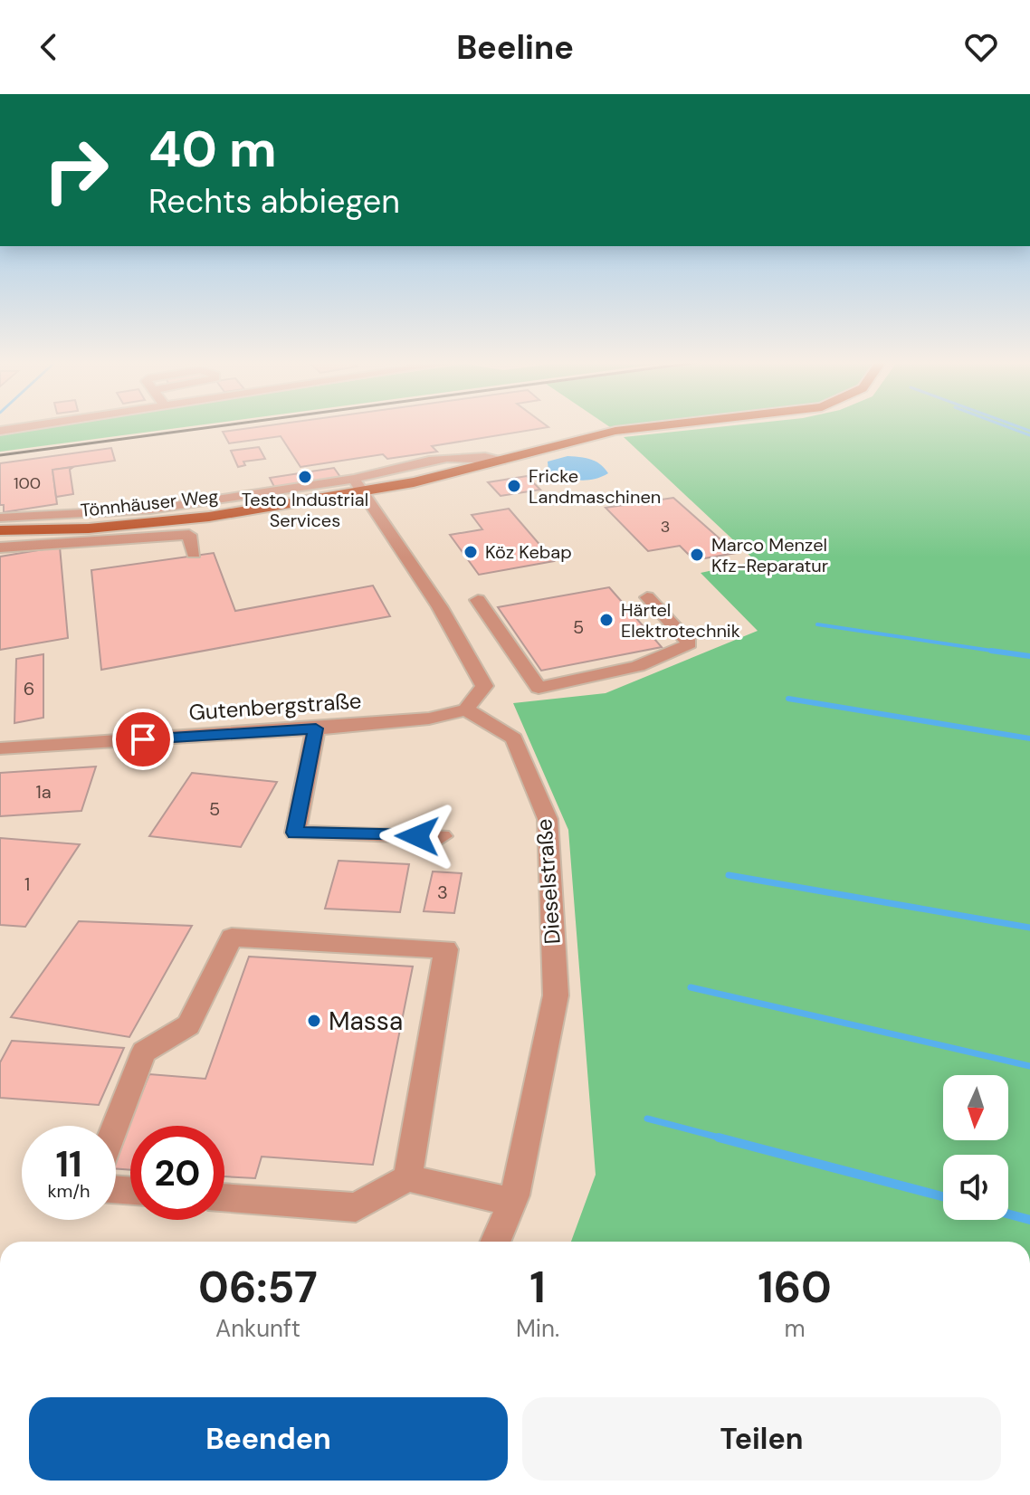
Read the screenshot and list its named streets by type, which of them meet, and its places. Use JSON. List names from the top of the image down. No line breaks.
{"streets":{"main road":["Tönnhäuser Weg"],"street":["Gutenbergstraße","Dieselstraße"]},"crossings":[["Gutenbergstraße","Dieselstraße"]],"places":["Testo Industrial Services","Fricke Landmaschinen","Köz Kebap","Marco Menzel Kfz-Reparatur","Härtel Elektrotechnik","Massa"],"house_numbers":["100","3","5","6","1a","5","1","3"],"north":"bottom","page":{"header":"Beeline","turn":["40 m","Rechts abbiegen"],"speed":"11 km/h","limit":"20","eta":["06:57","Ankunft","1","Min.","160","m"],"buttons":["Beenden","Teilen"]}}
